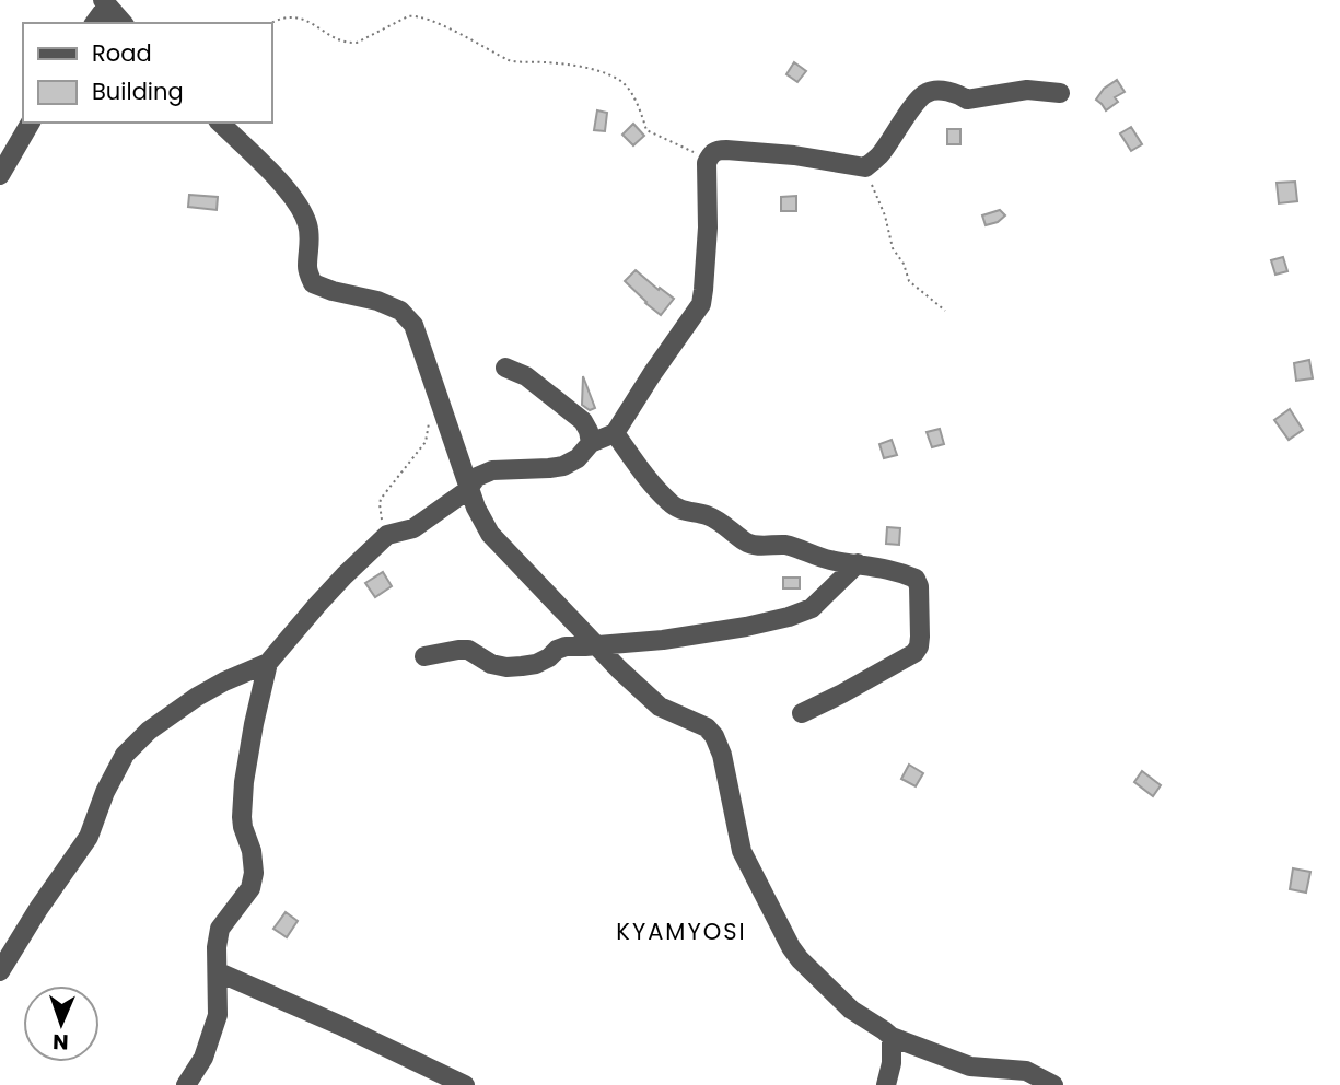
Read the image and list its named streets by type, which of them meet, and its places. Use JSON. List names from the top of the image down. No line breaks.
{"districts":["KYAMYOSI"],"legend":["Road","Building"],"north":"bottom"}
